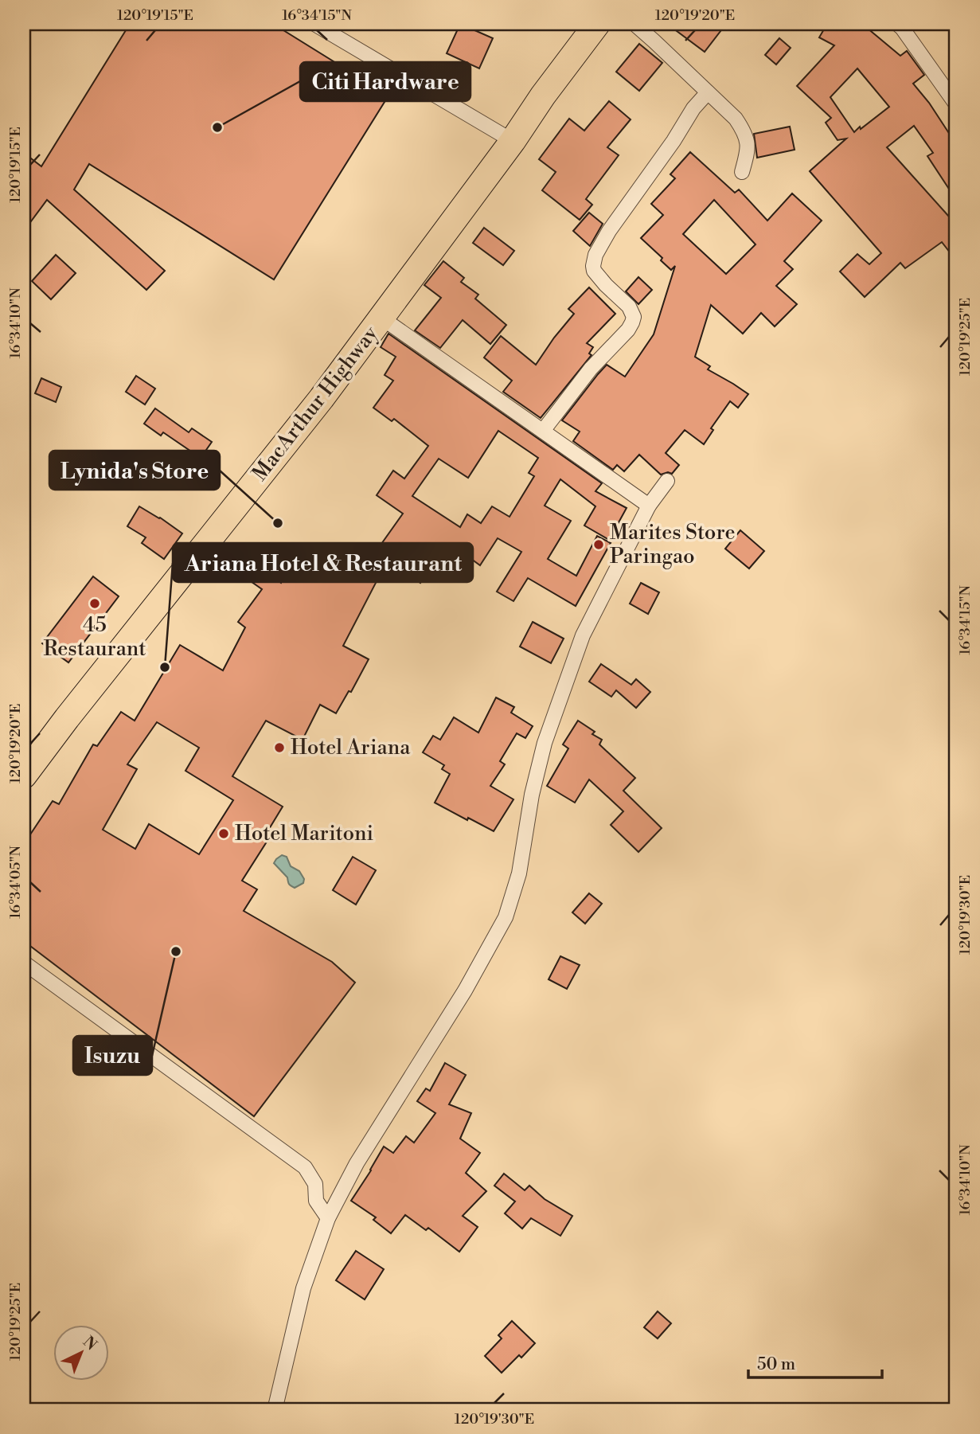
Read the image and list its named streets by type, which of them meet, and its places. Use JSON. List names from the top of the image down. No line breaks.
{"streets":{"highway":["MacArthur Highway"]},"places":["Citi Hardware","Lynida's Store","Marites Store Paringao","45 Restaurant","Ariana Hotel & Restaurant","Hotel Ariana","Hotel Maritoni","Isuzu"],"scale_bar":"50 m","north":"top right","coordinates":["120°19'15\"E","16°34'15\"N","120°19'20\"E","16°34'10\"N","120°19'25\"E","16°34'05\"N","120°19'30\"E"]}
